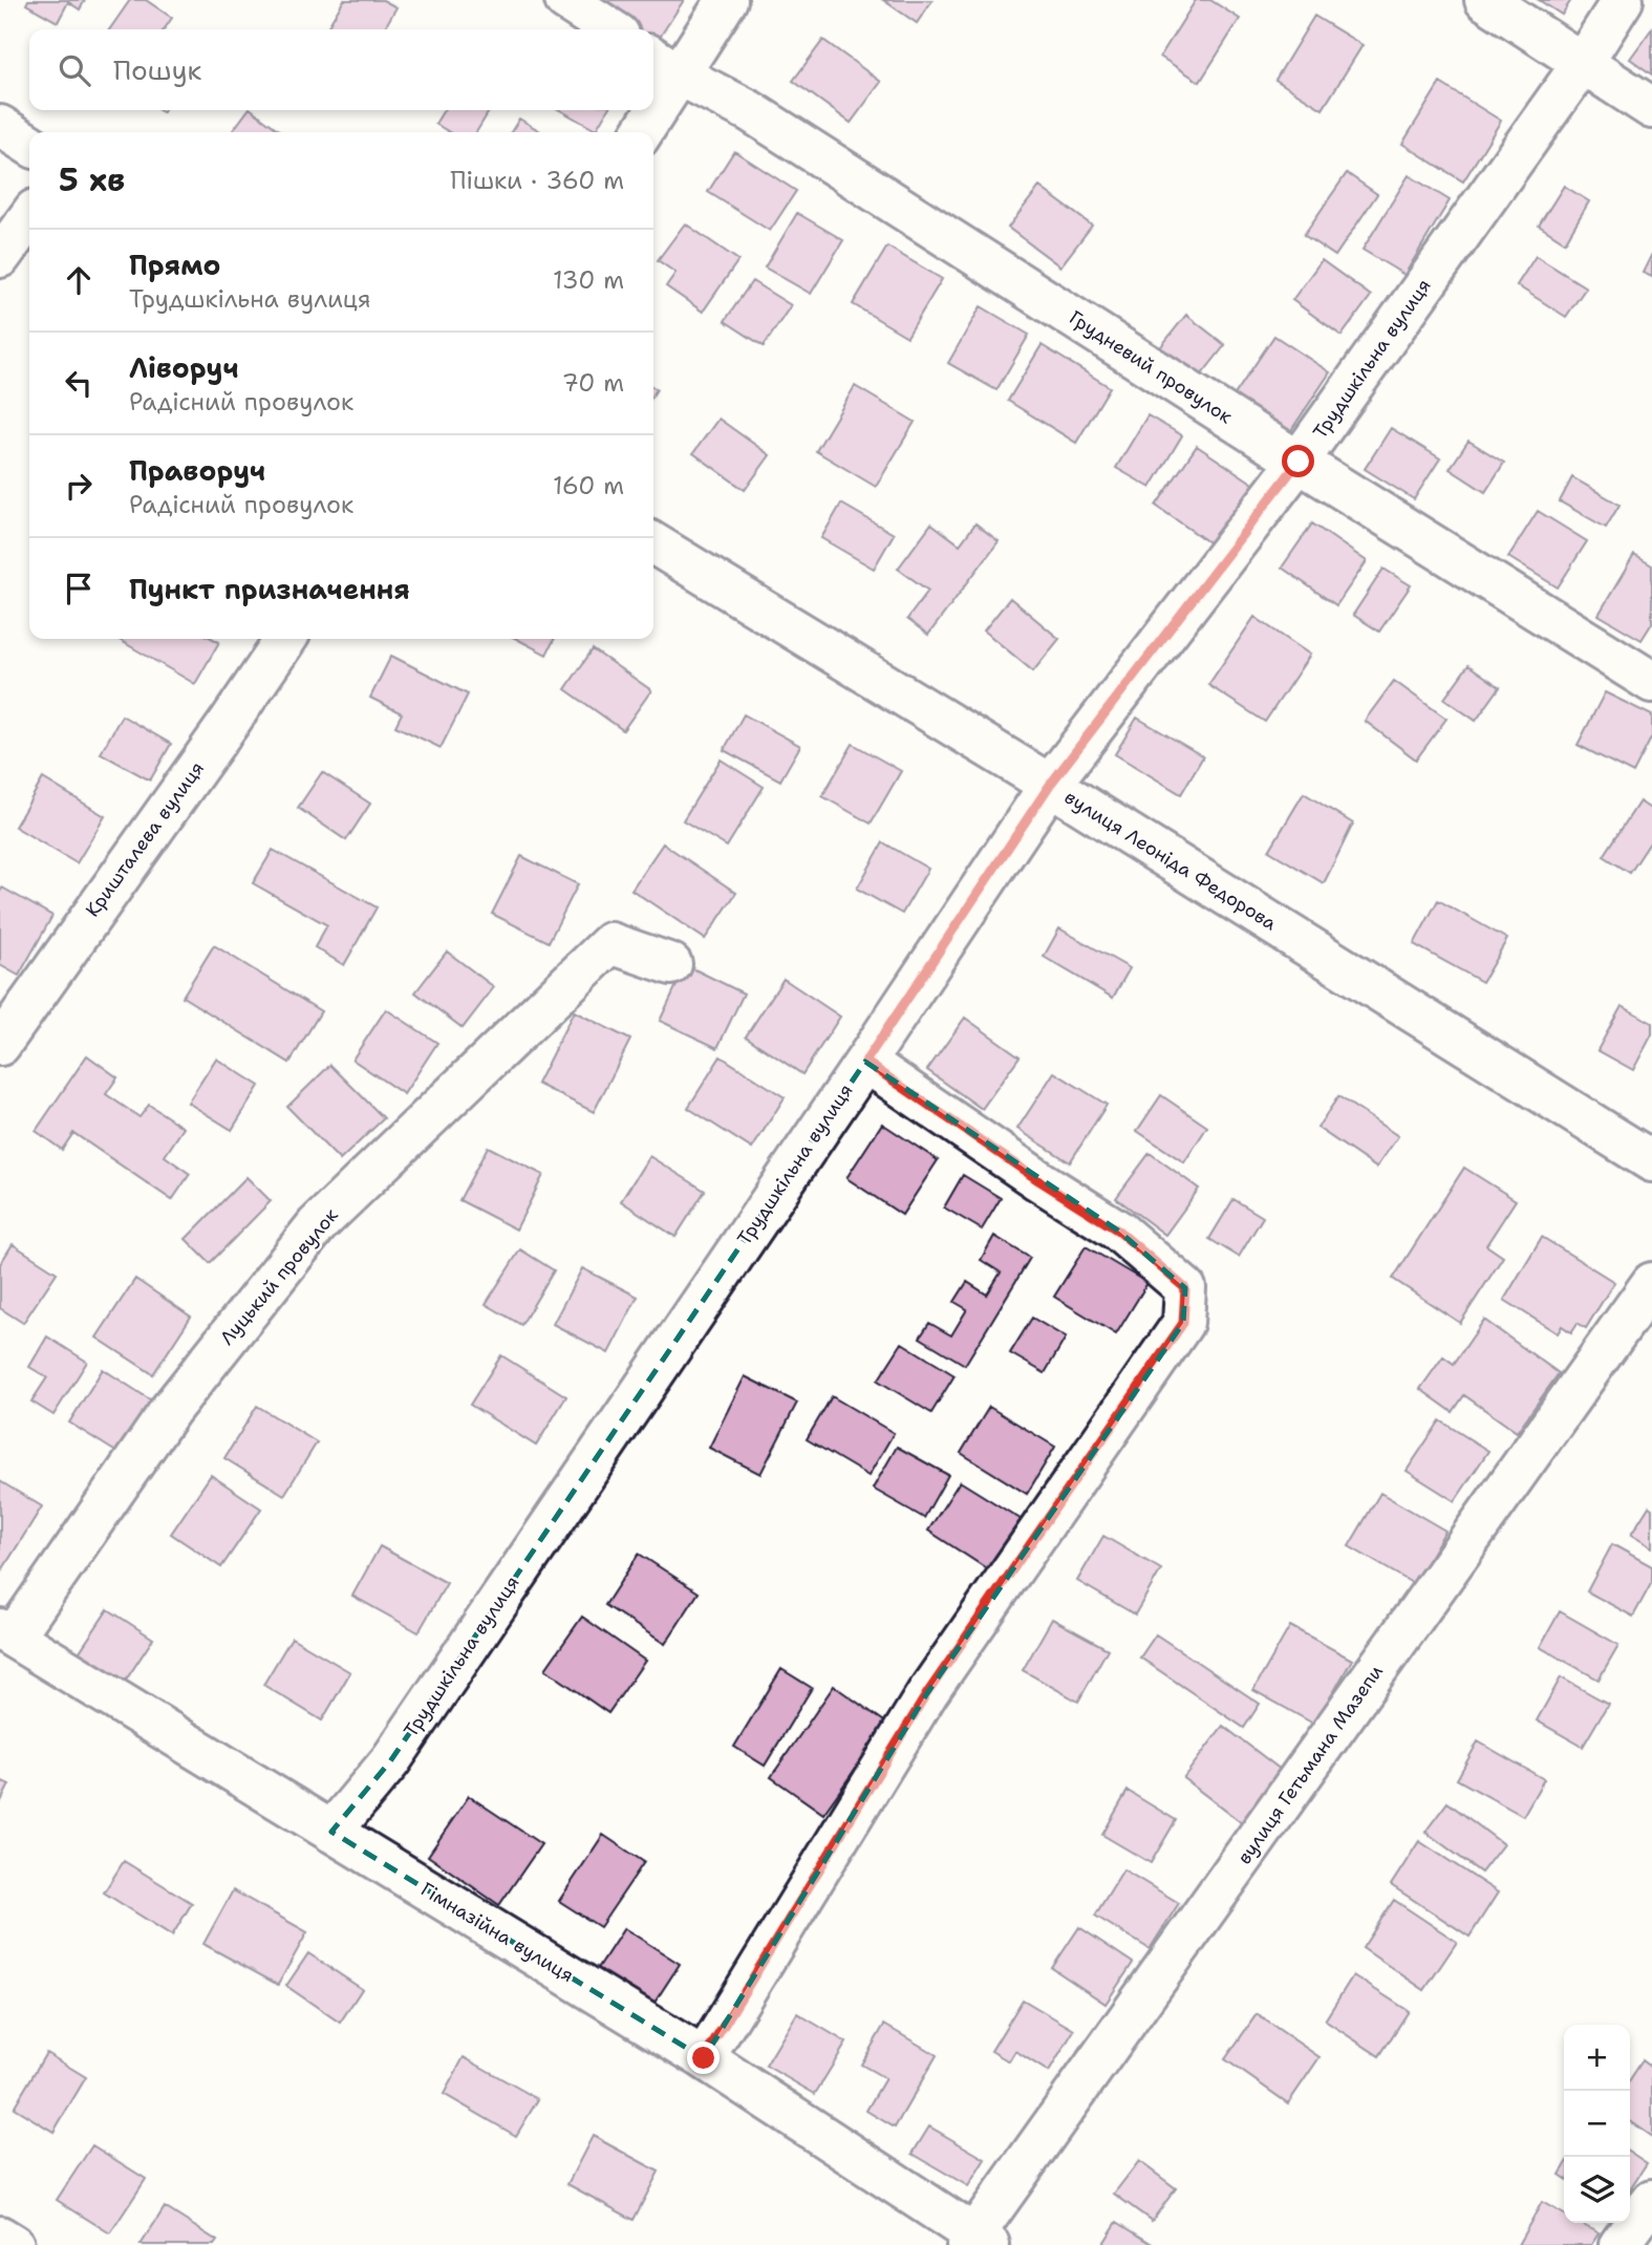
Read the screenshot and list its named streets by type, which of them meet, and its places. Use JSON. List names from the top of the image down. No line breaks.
{"streets":{"street":["Трудшкільна вулиця","Грудневий провулок","Кришталева вулиця","вулиця Леоніда Федорова","Луцький провулок","вулиця Гетьмана Мазепи","Гімназійна вулиця"]},"crossings":[["Трудшкільна вулиця","Грудневий провулок"],["Трудшкільна вулиця","вулиця Леоніда Федорова"],["Трудшкільна вулиця","Гімназійна вулиця"],["Луцький провулок","Гімназійна вулиця"],["вулиця Гетьмана Мазепи","Гімназійна вулиця"]],"page":{"search":"Пошук","heading":["5 хв","Пішки · 360 m"],"list":[["Прямо","Трудшкільна вулиця","130 m"],["Ліворуч","Радісний провулок","70 m"],["Праворуч","Радісний провулок","160 m"],"Пункт призначення"],"map_buttons":["+","−"]}}
